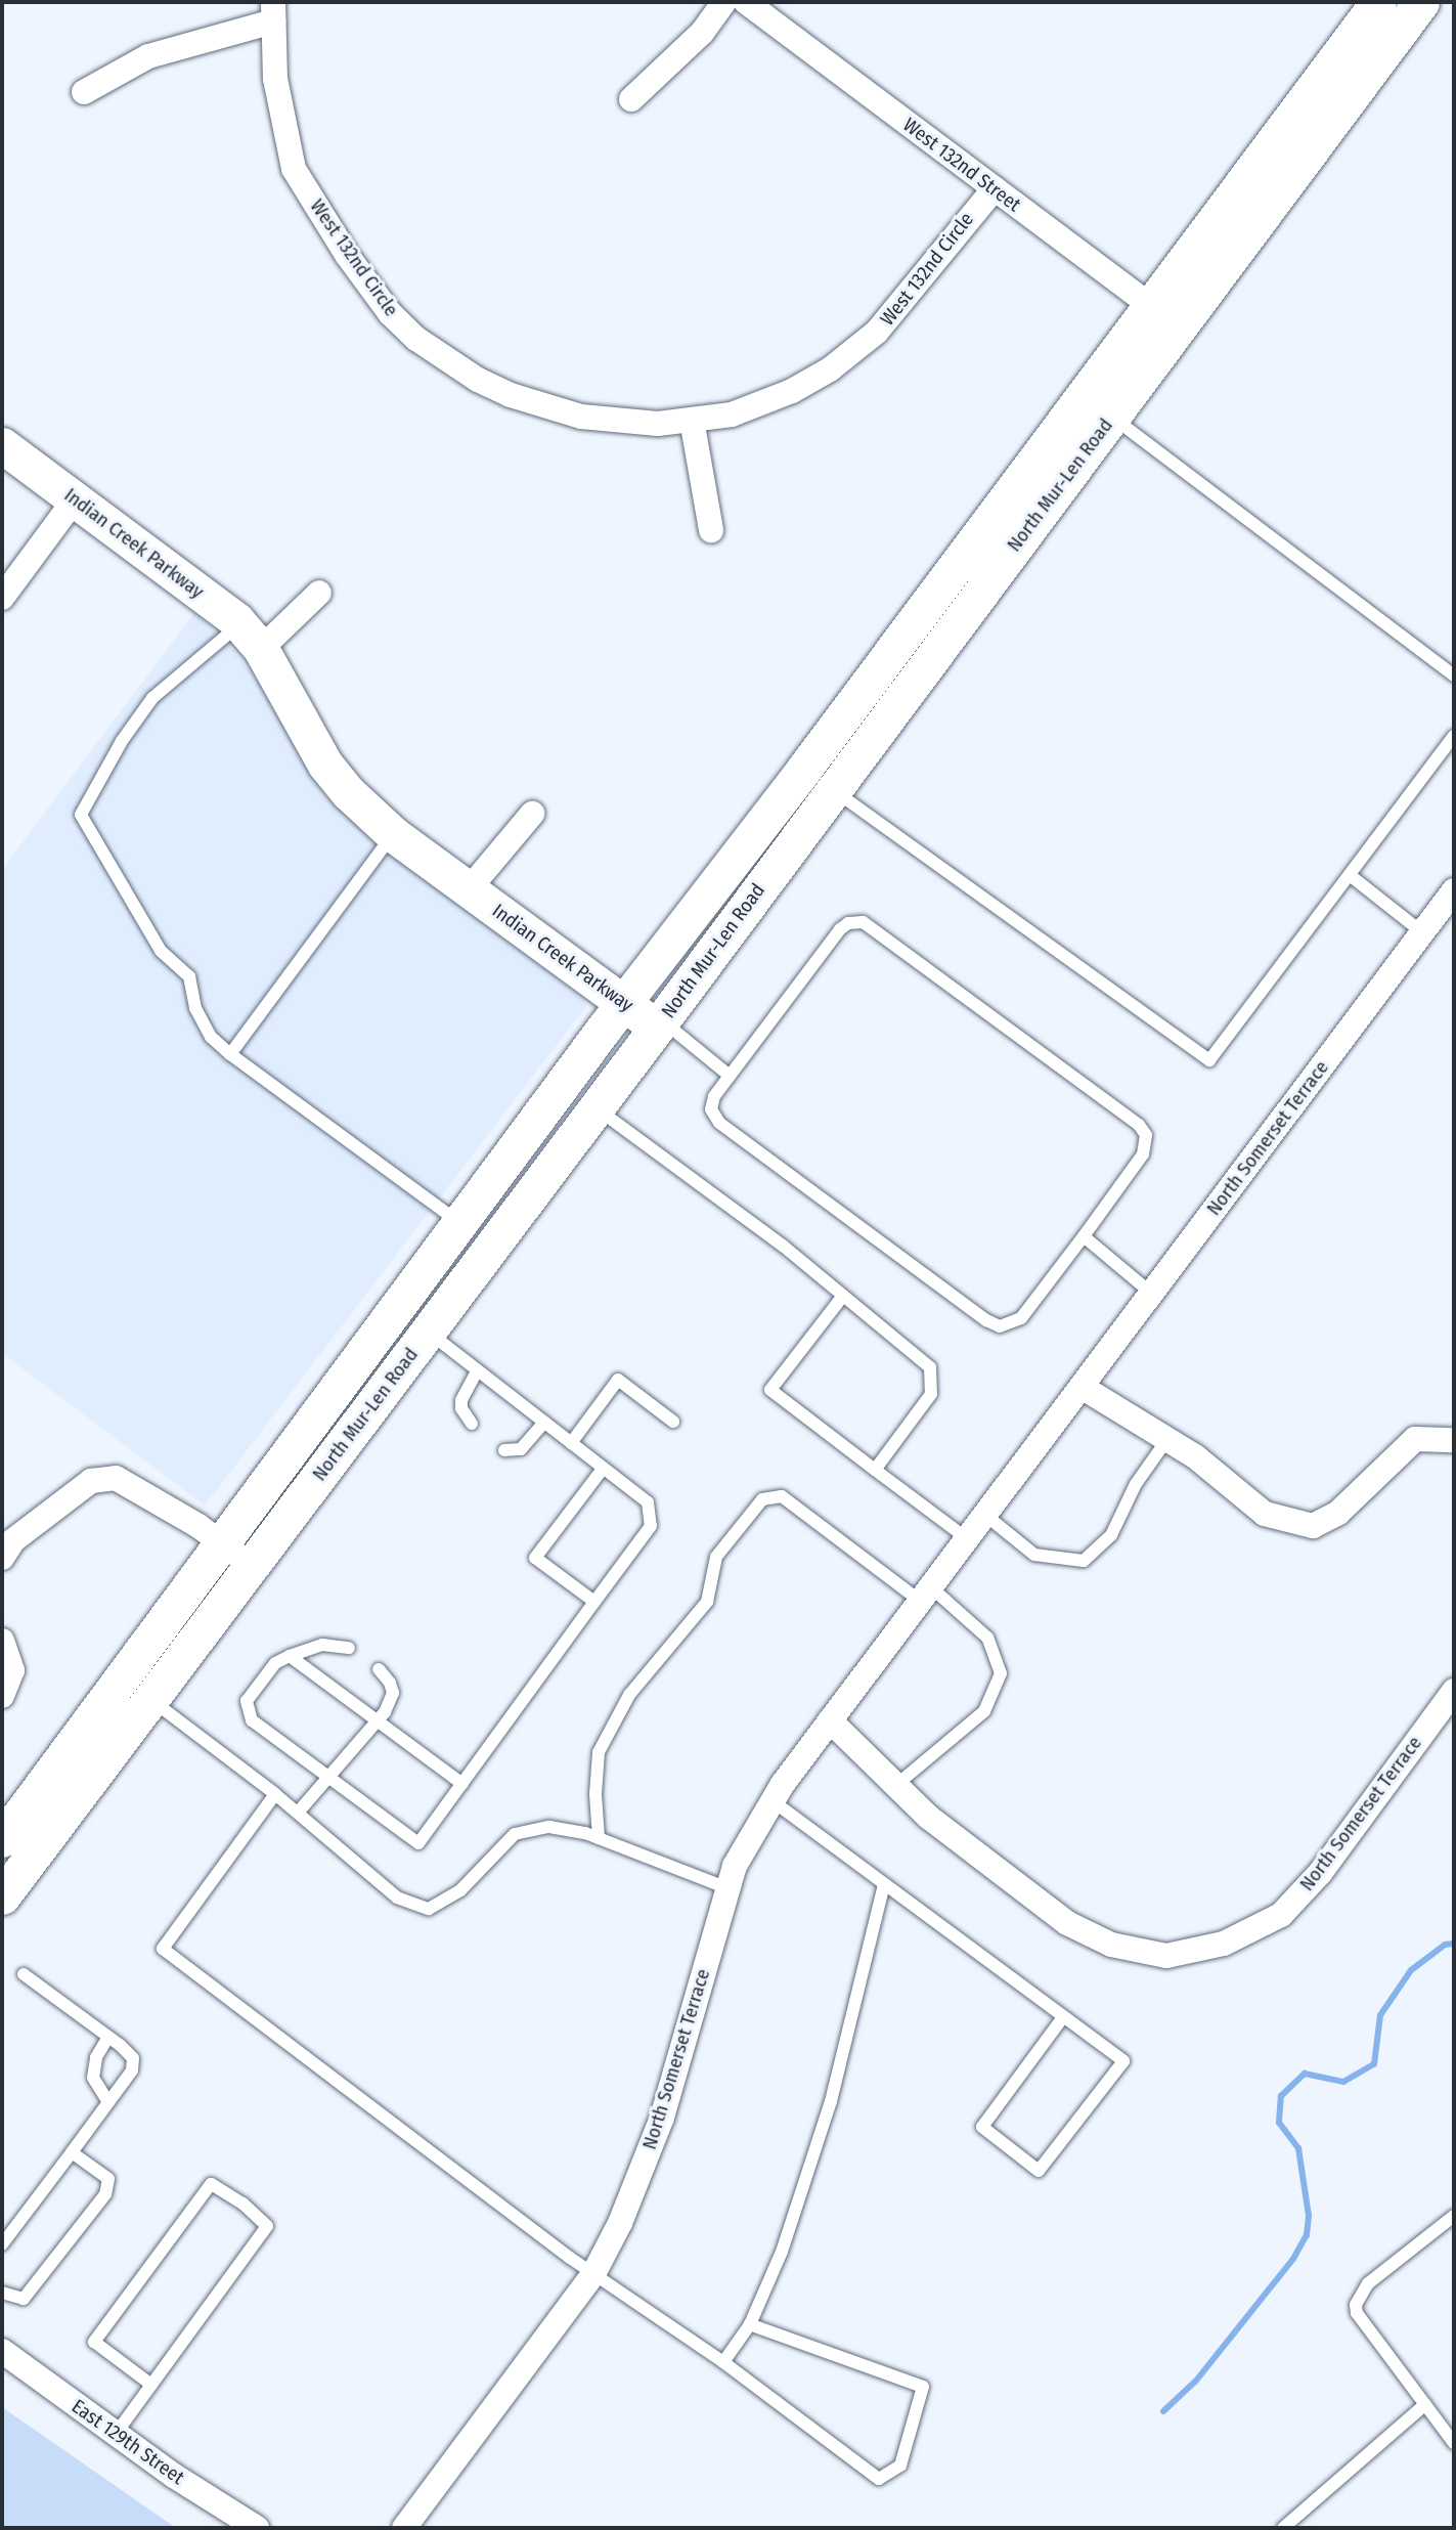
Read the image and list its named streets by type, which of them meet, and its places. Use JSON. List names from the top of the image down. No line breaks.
{"streets":{"main road":["North Mur-Len Road","Indian Creek Parkway"],"street":["West 132nd Street","West 132nd Circle","North Somerset Terrace","East 129th Street"]},"crossings":[["West 132nd Street","West 132nd Circle"],["West 132nd Street","North Mur-Len Road"],["North Mur-Len Road","Indian Creek Parkway"]]}
